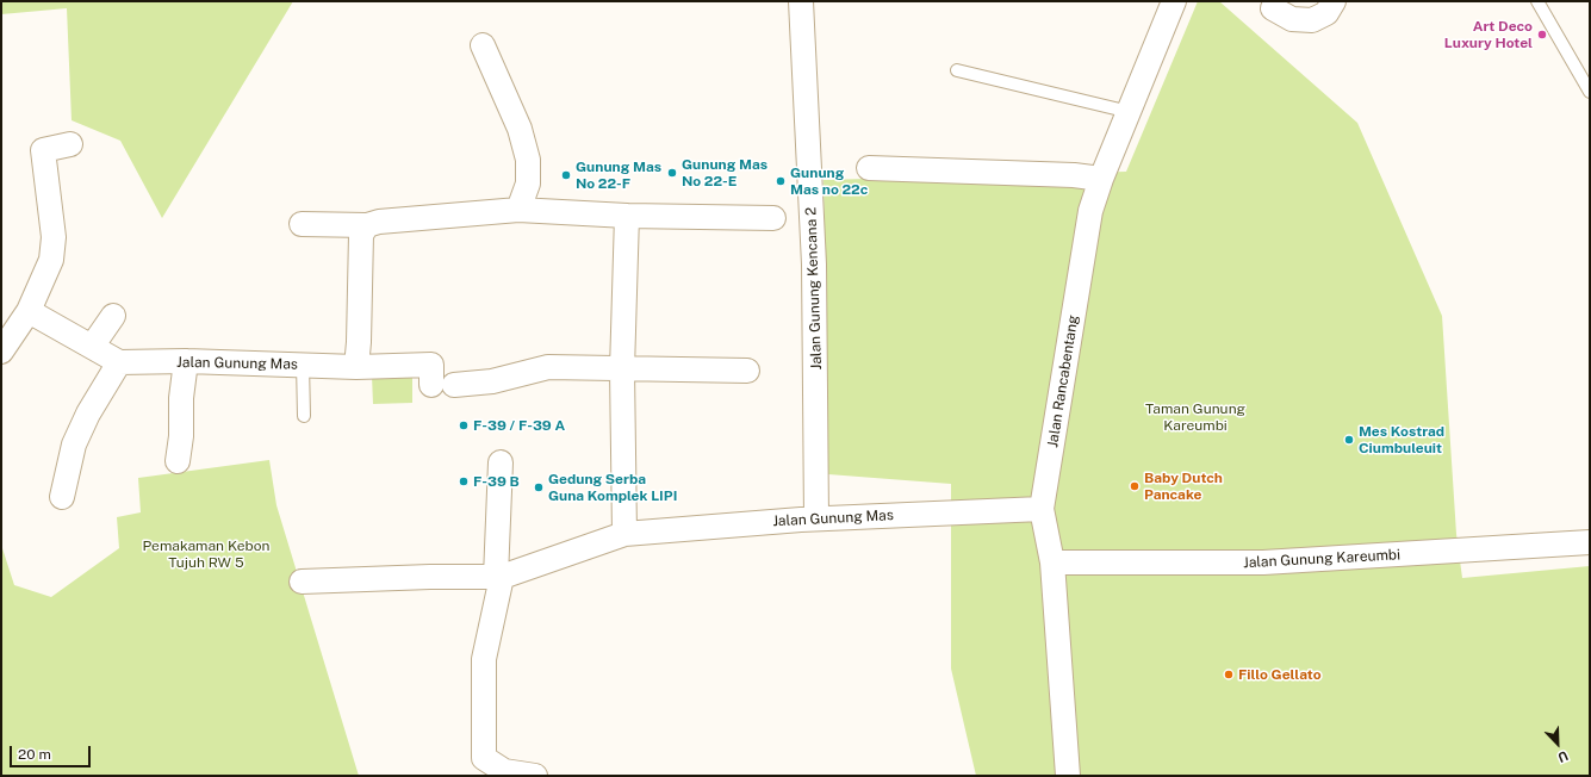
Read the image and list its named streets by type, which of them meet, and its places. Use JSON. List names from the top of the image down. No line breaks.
{"streets":{"street":["Jalan Gunung Kencana 2","Jalan Gunung Mas","Jalan Rancabentang","Jalan Gunung Kareumbi"]},"crossings":[["Jalan Gunung Kencana 2","Jalan Gunung Mas"],["Jalan Gunung Mas","Jalan Rancabentang"],["Jalan Rancabentang","Jalan Gunung Kareumbi"]],"parks":["Taman Gunung Kareumbi","Pemakaman Kebon Tujuh RW 5"],"places":["Art Deco Luxury Hotel","Gunung Mas No 22-E","Gunung Mas No 22-F","Gunung Mas no 22c","F-39 / F-39 A","Mes Kostrad Ciumbuleuit","F-39 B","Baby Dutch Pancake","Gedung Serba Guna Komplek LIPI","Fillo Gellato"],"scale_bar":"20 m","north":"bottom right"}
